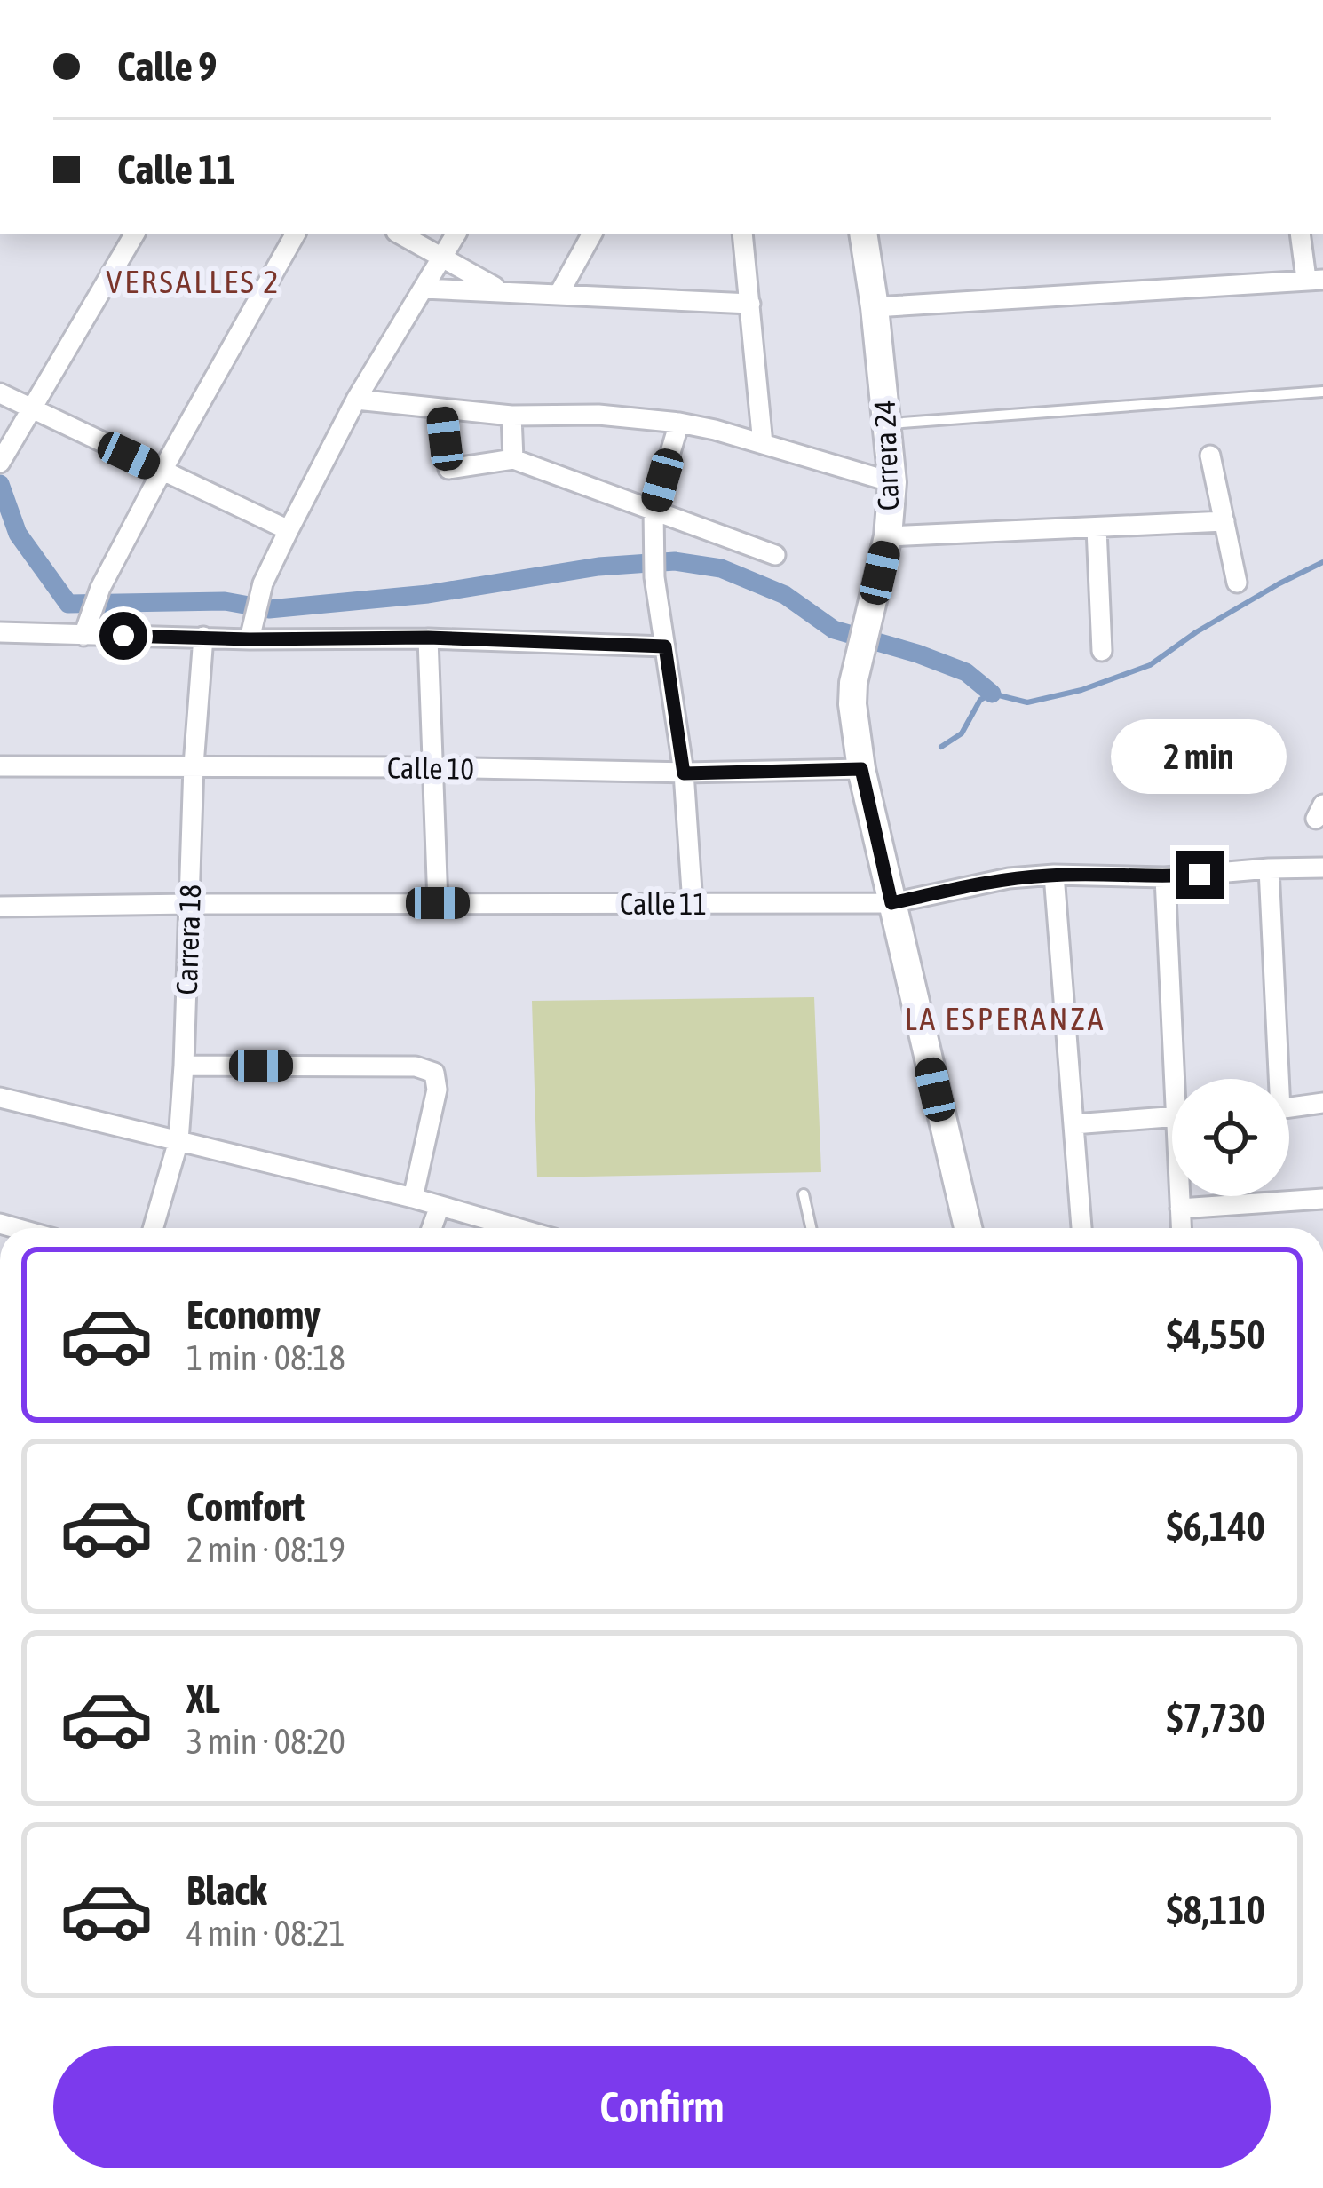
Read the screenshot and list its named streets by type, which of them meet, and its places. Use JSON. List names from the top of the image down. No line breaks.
{"streets":{"street":["Carrera 24","Calle 10","Calle 11","Carrera 18"]},"crossings":[["Carrera 24","Calle 10"],["Carrera 24","Calle 11"],["Calle 10","Carrera 18"],["Calle 11","Carrera 18"]],"districts":["VERSALLES 2","LA ESPERANZA"],"page":{"banner":["Calle 9","Calle 11"],"bubble":"2 min","list":[{"name":"Economy","note":"1 min · 08:18","value":"$4,550"},{"name":"Comfort","note":"2 min · 08:19","value":"$6,140"},{"name":"XL","note":"3 min · 08:20","value":"$7,730"},{"name":"Black","note":"4 min · 08:21","value":"$8,110"}],"buttons":"Confirm"}}
